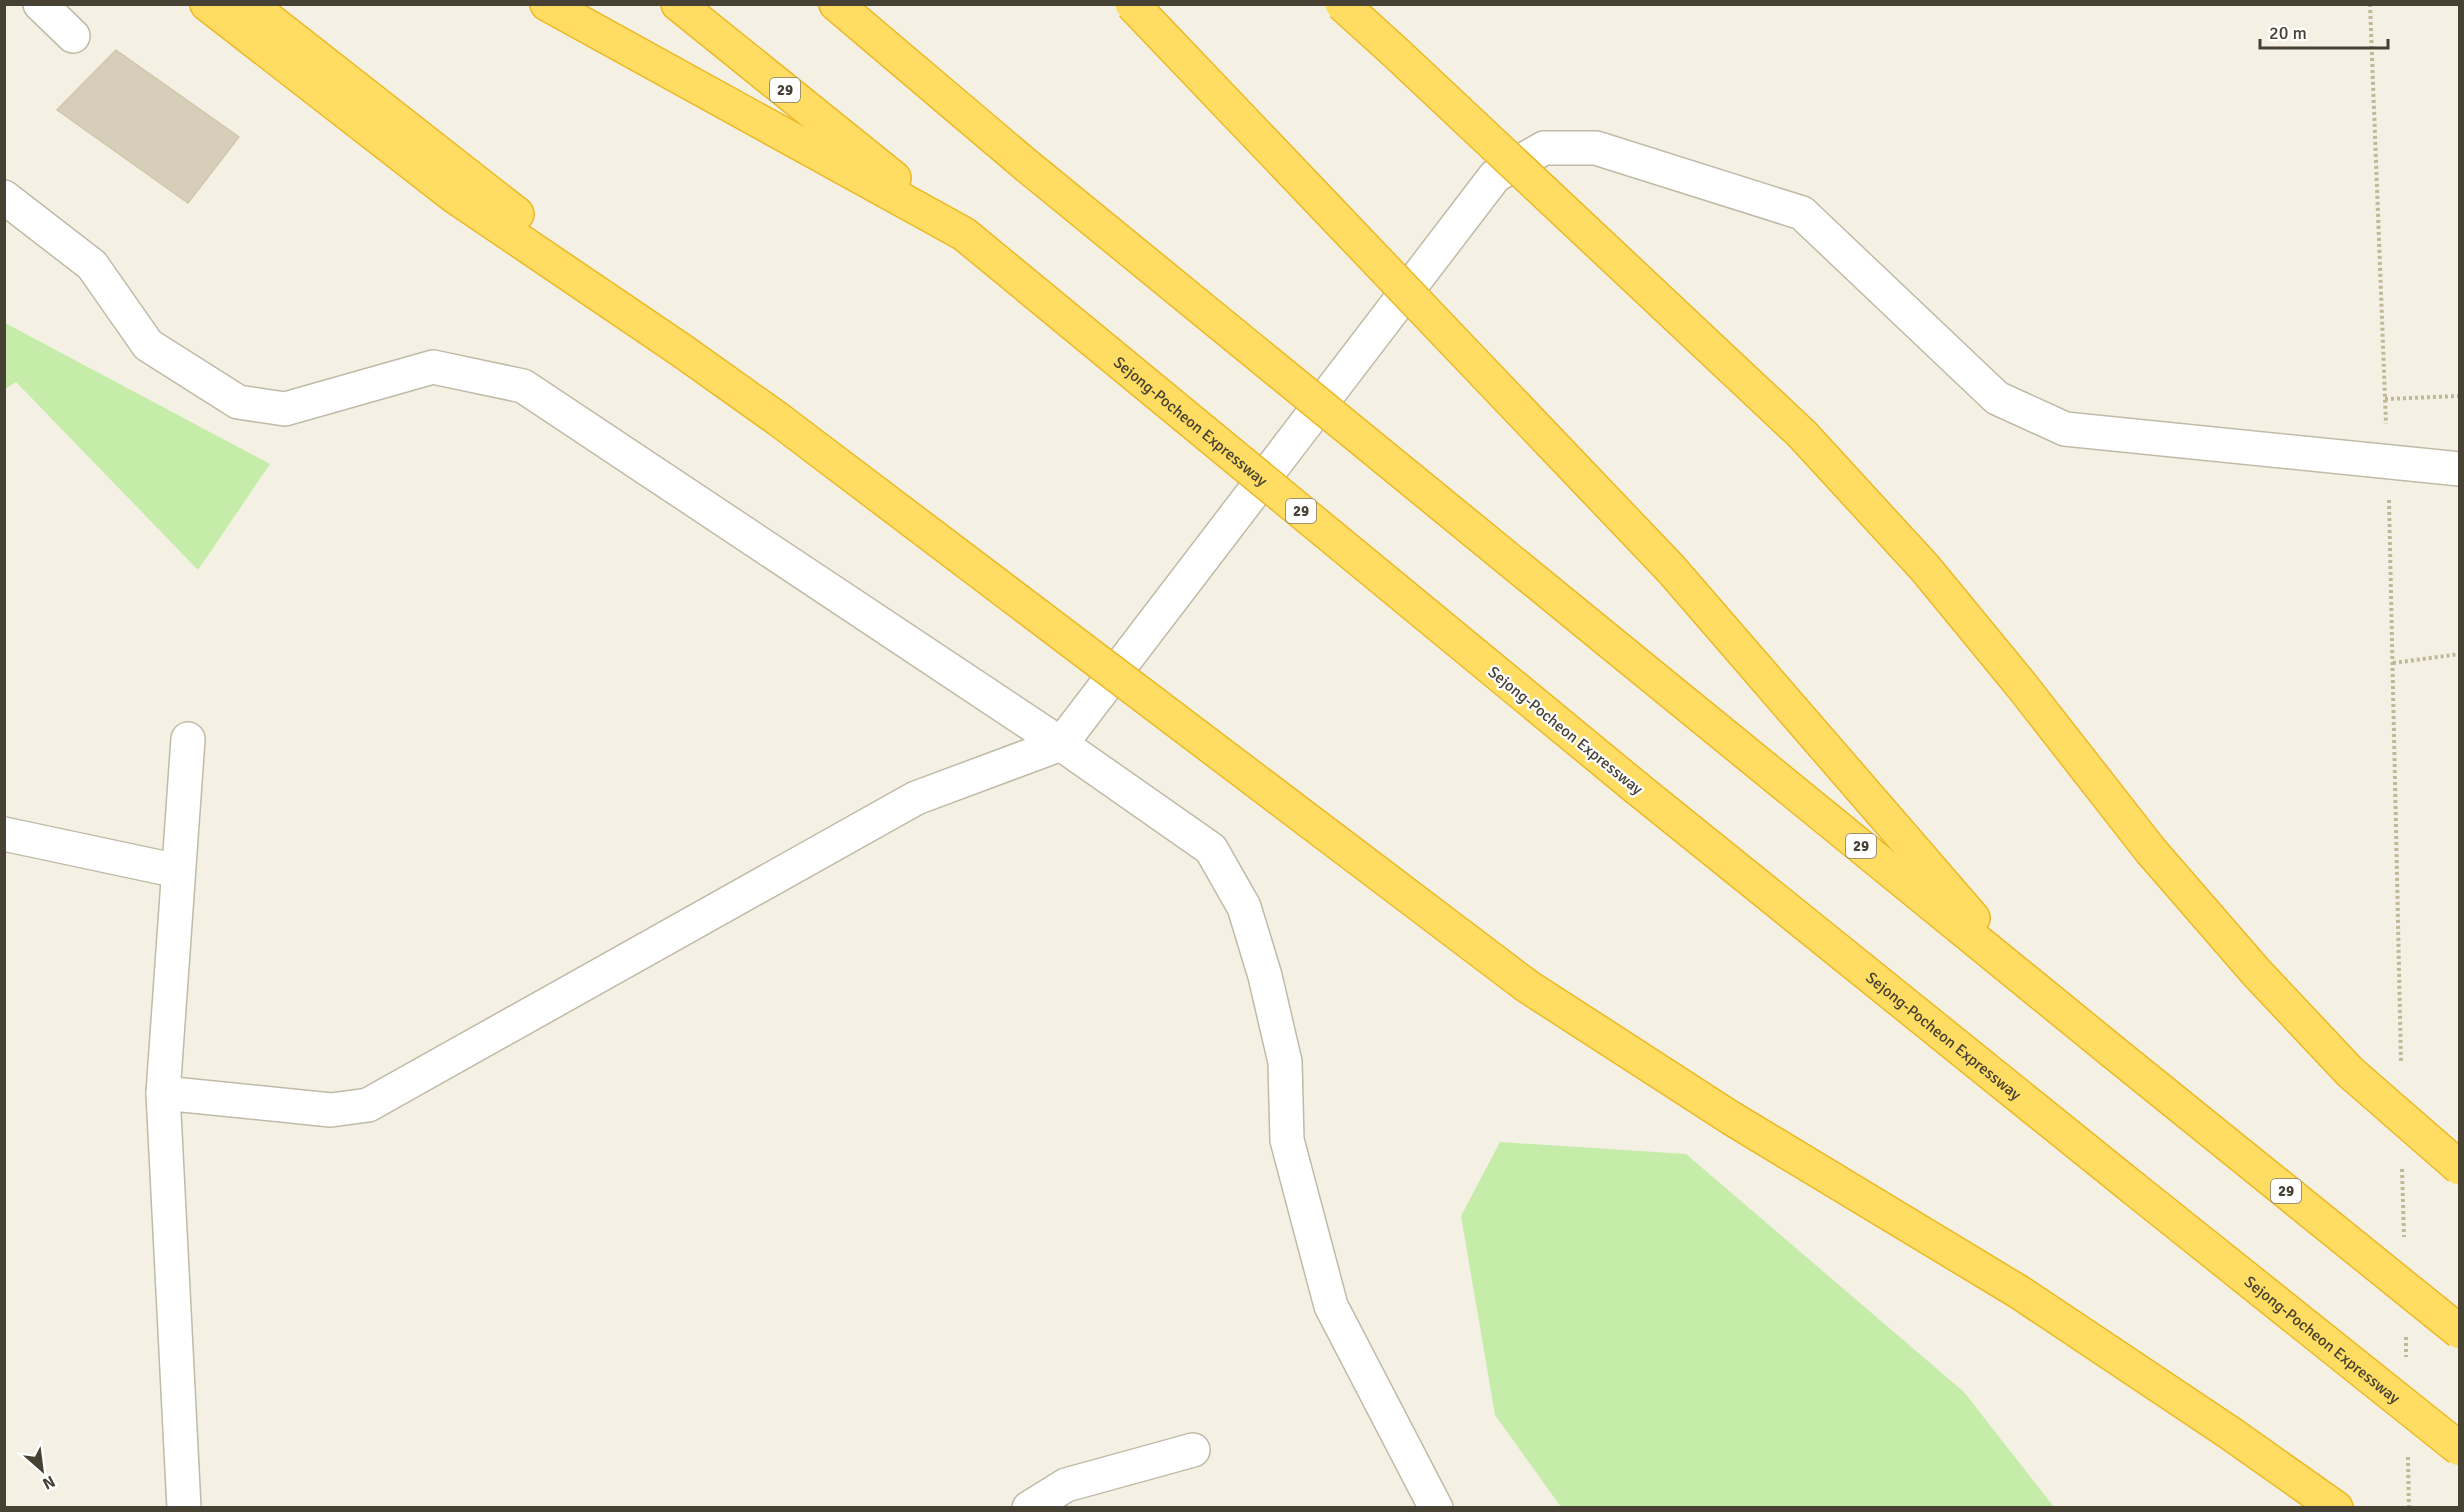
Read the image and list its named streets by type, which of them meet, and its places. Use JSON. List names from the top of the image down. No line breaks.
{"streets":{"highway":["29","Sejong-Pocheon Expressway"]},"scale_bar":"20 m","north":"bottom right"}
